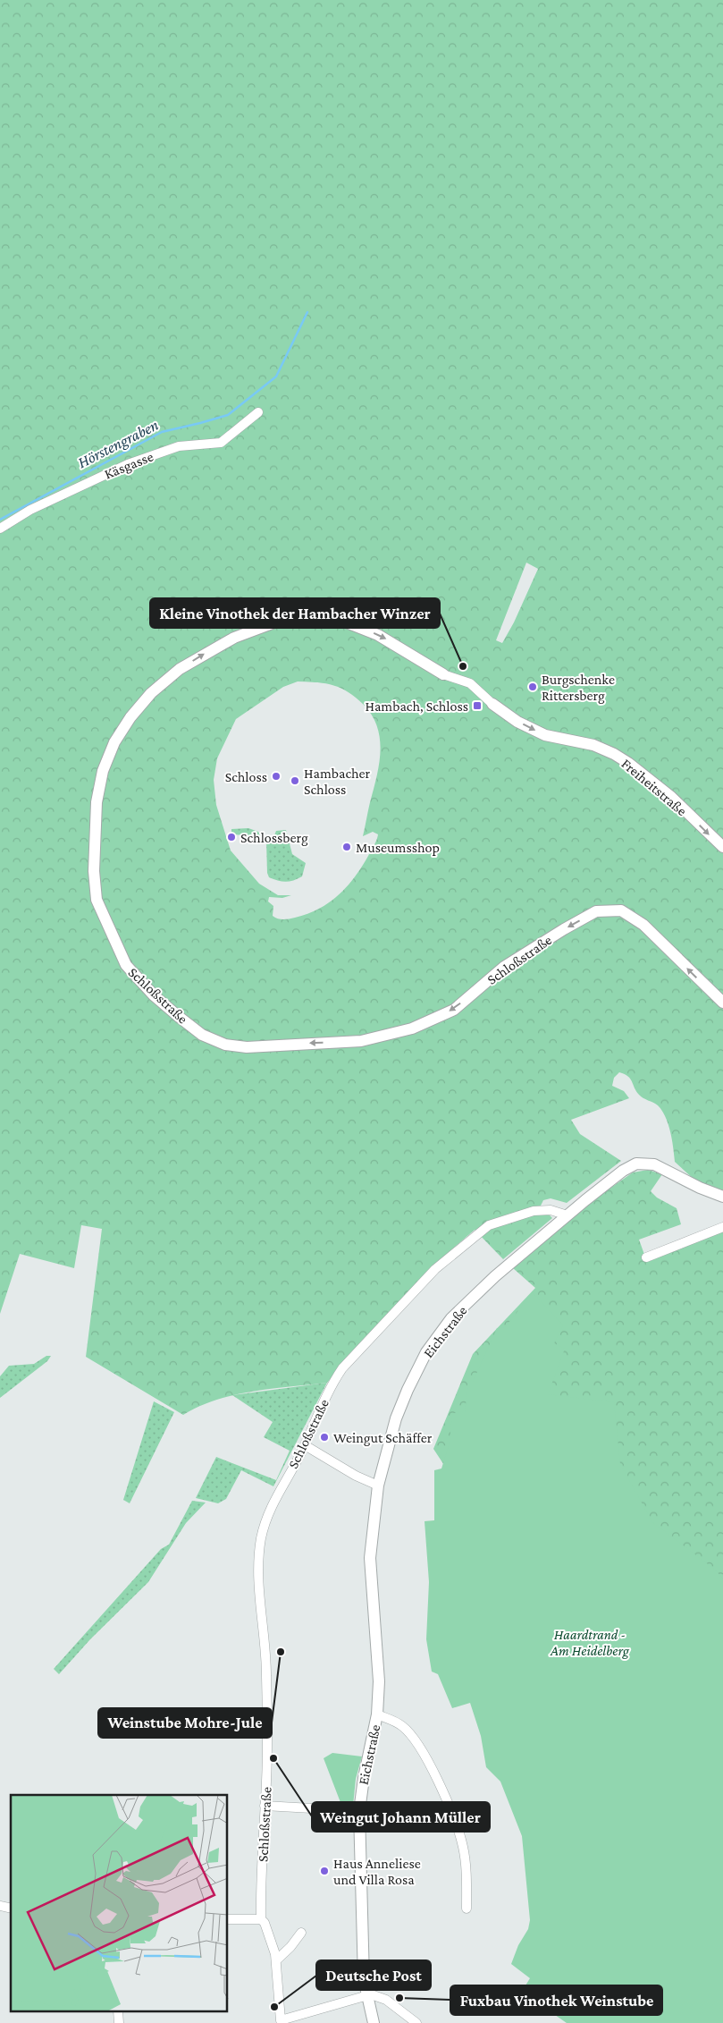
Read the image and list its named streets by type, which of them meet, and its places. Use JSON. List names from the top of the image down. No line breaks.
{"streets":{"street":["Käsgasse","Freiheitstraße","Schloßstraße","Eichstraße"]},"crossings":[["Freiheitstraße","Schloßstraße"],["Schloßstraße","Eichstraße"]],"one_way":["Freiheitstraße"],"water":["Hörstengraben"],"parks":["Haardtrand - Am Heidelberg"],"places":{"other":["Kleine Vinothek der Hambacher Winzer","Burgschenke Rittersberg","Schloss","Hambacher Schloss","Schlossberg","Museumsshop","Weingut Schäffer","Weinstube Mohre-Jule","Weingut Johann Müller","Haus Anneliese und Villa Rosa","Fuxbau Vinothek Weinstube","Deutsche Post"],"transit":["Hambach, Schloss"]}}
